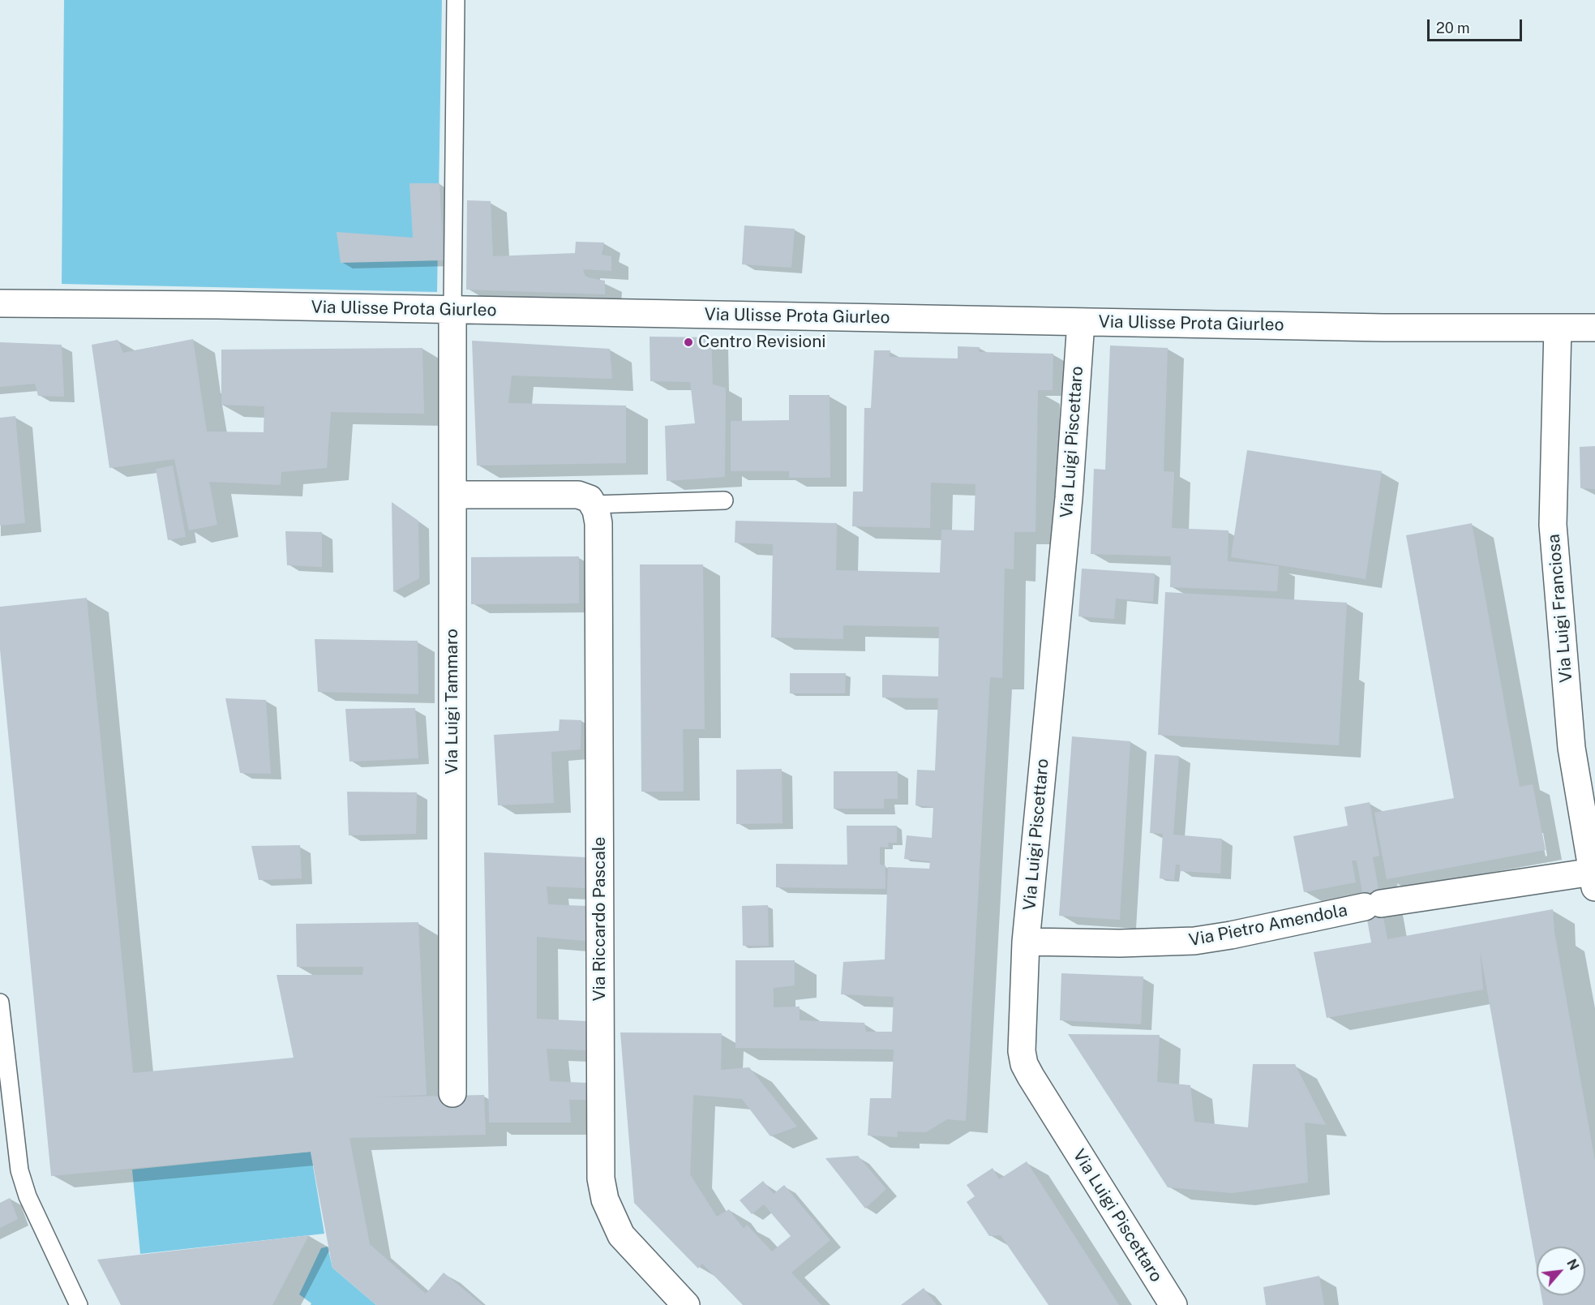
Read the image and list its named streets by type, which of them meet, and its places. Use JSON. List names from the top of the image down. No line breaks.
{"streets":{"street":["Via Ulisse Prota Giurleo","Via Luigi Piscettaro","Via Luigi Franciosa","Via Luigi Tammaro","Via Riccardo Pascale","Via Pietro Amendola"]},"crossings":[["Via Ulisse Prota Giurleo","Via Luigi Piscettaro"],["Via Ulisse Prota Giurleo","Via Luigi Franciosa"],["Via Ulisse Prota Giurleo","Via Luigi Tammaro"],["Via Luigi Piscettaro","Via Pietro Amendola"],["Via Luigi Franciosa","Via Pietro Amendola"]],"places":["Centro Revisioni"],"scale_bar":"20 m","north":"top right"}
